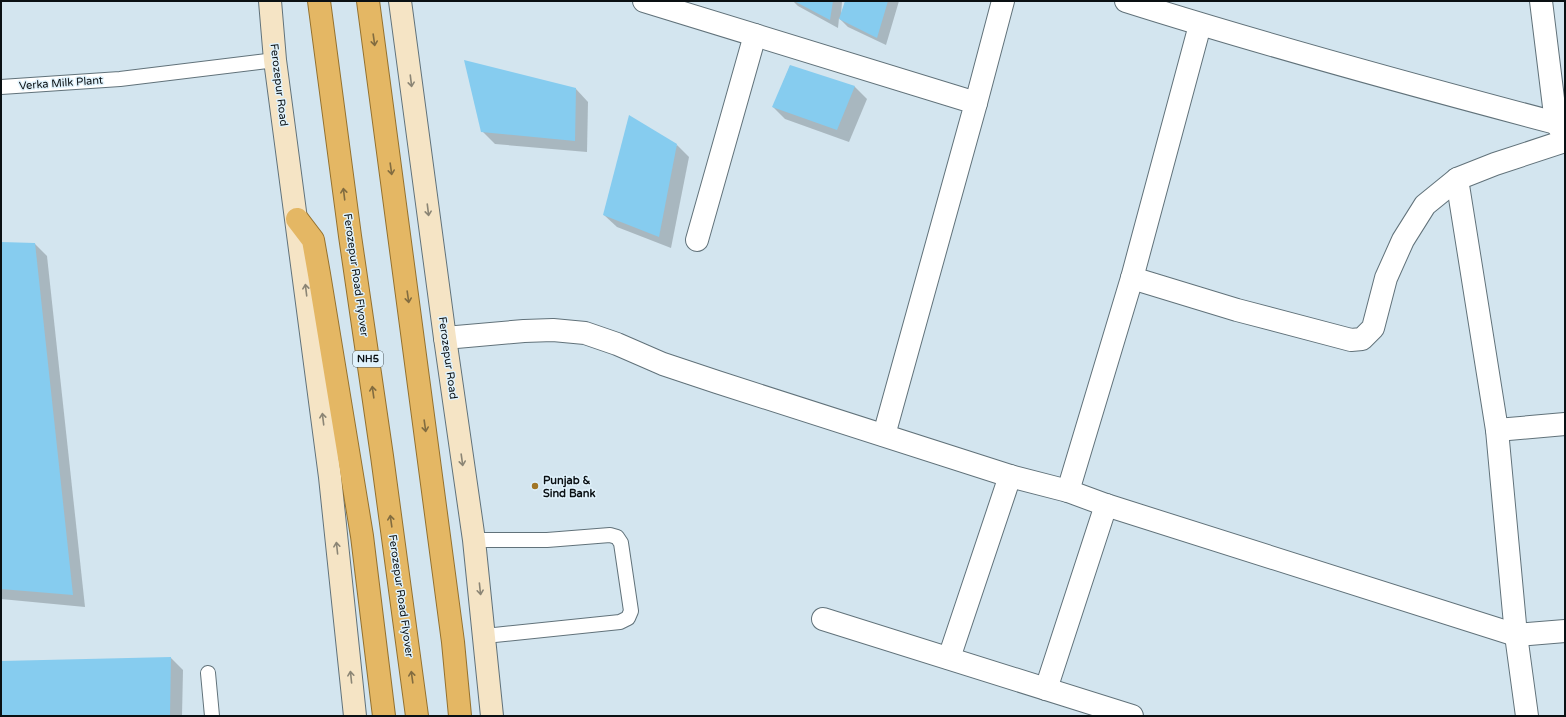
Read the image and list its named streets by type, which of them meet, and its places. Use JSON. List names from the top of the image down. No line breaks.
{"streets":{"highway":["Ferozepur Road Flyover","NH5"],"main road":["Ferozepur Road"],"lane":["Verka Milk Plant"]},"crossings":[["Verka Milk Plant","Ferozepur Road"]],"places":["Punjab & Sind Bank"]}
